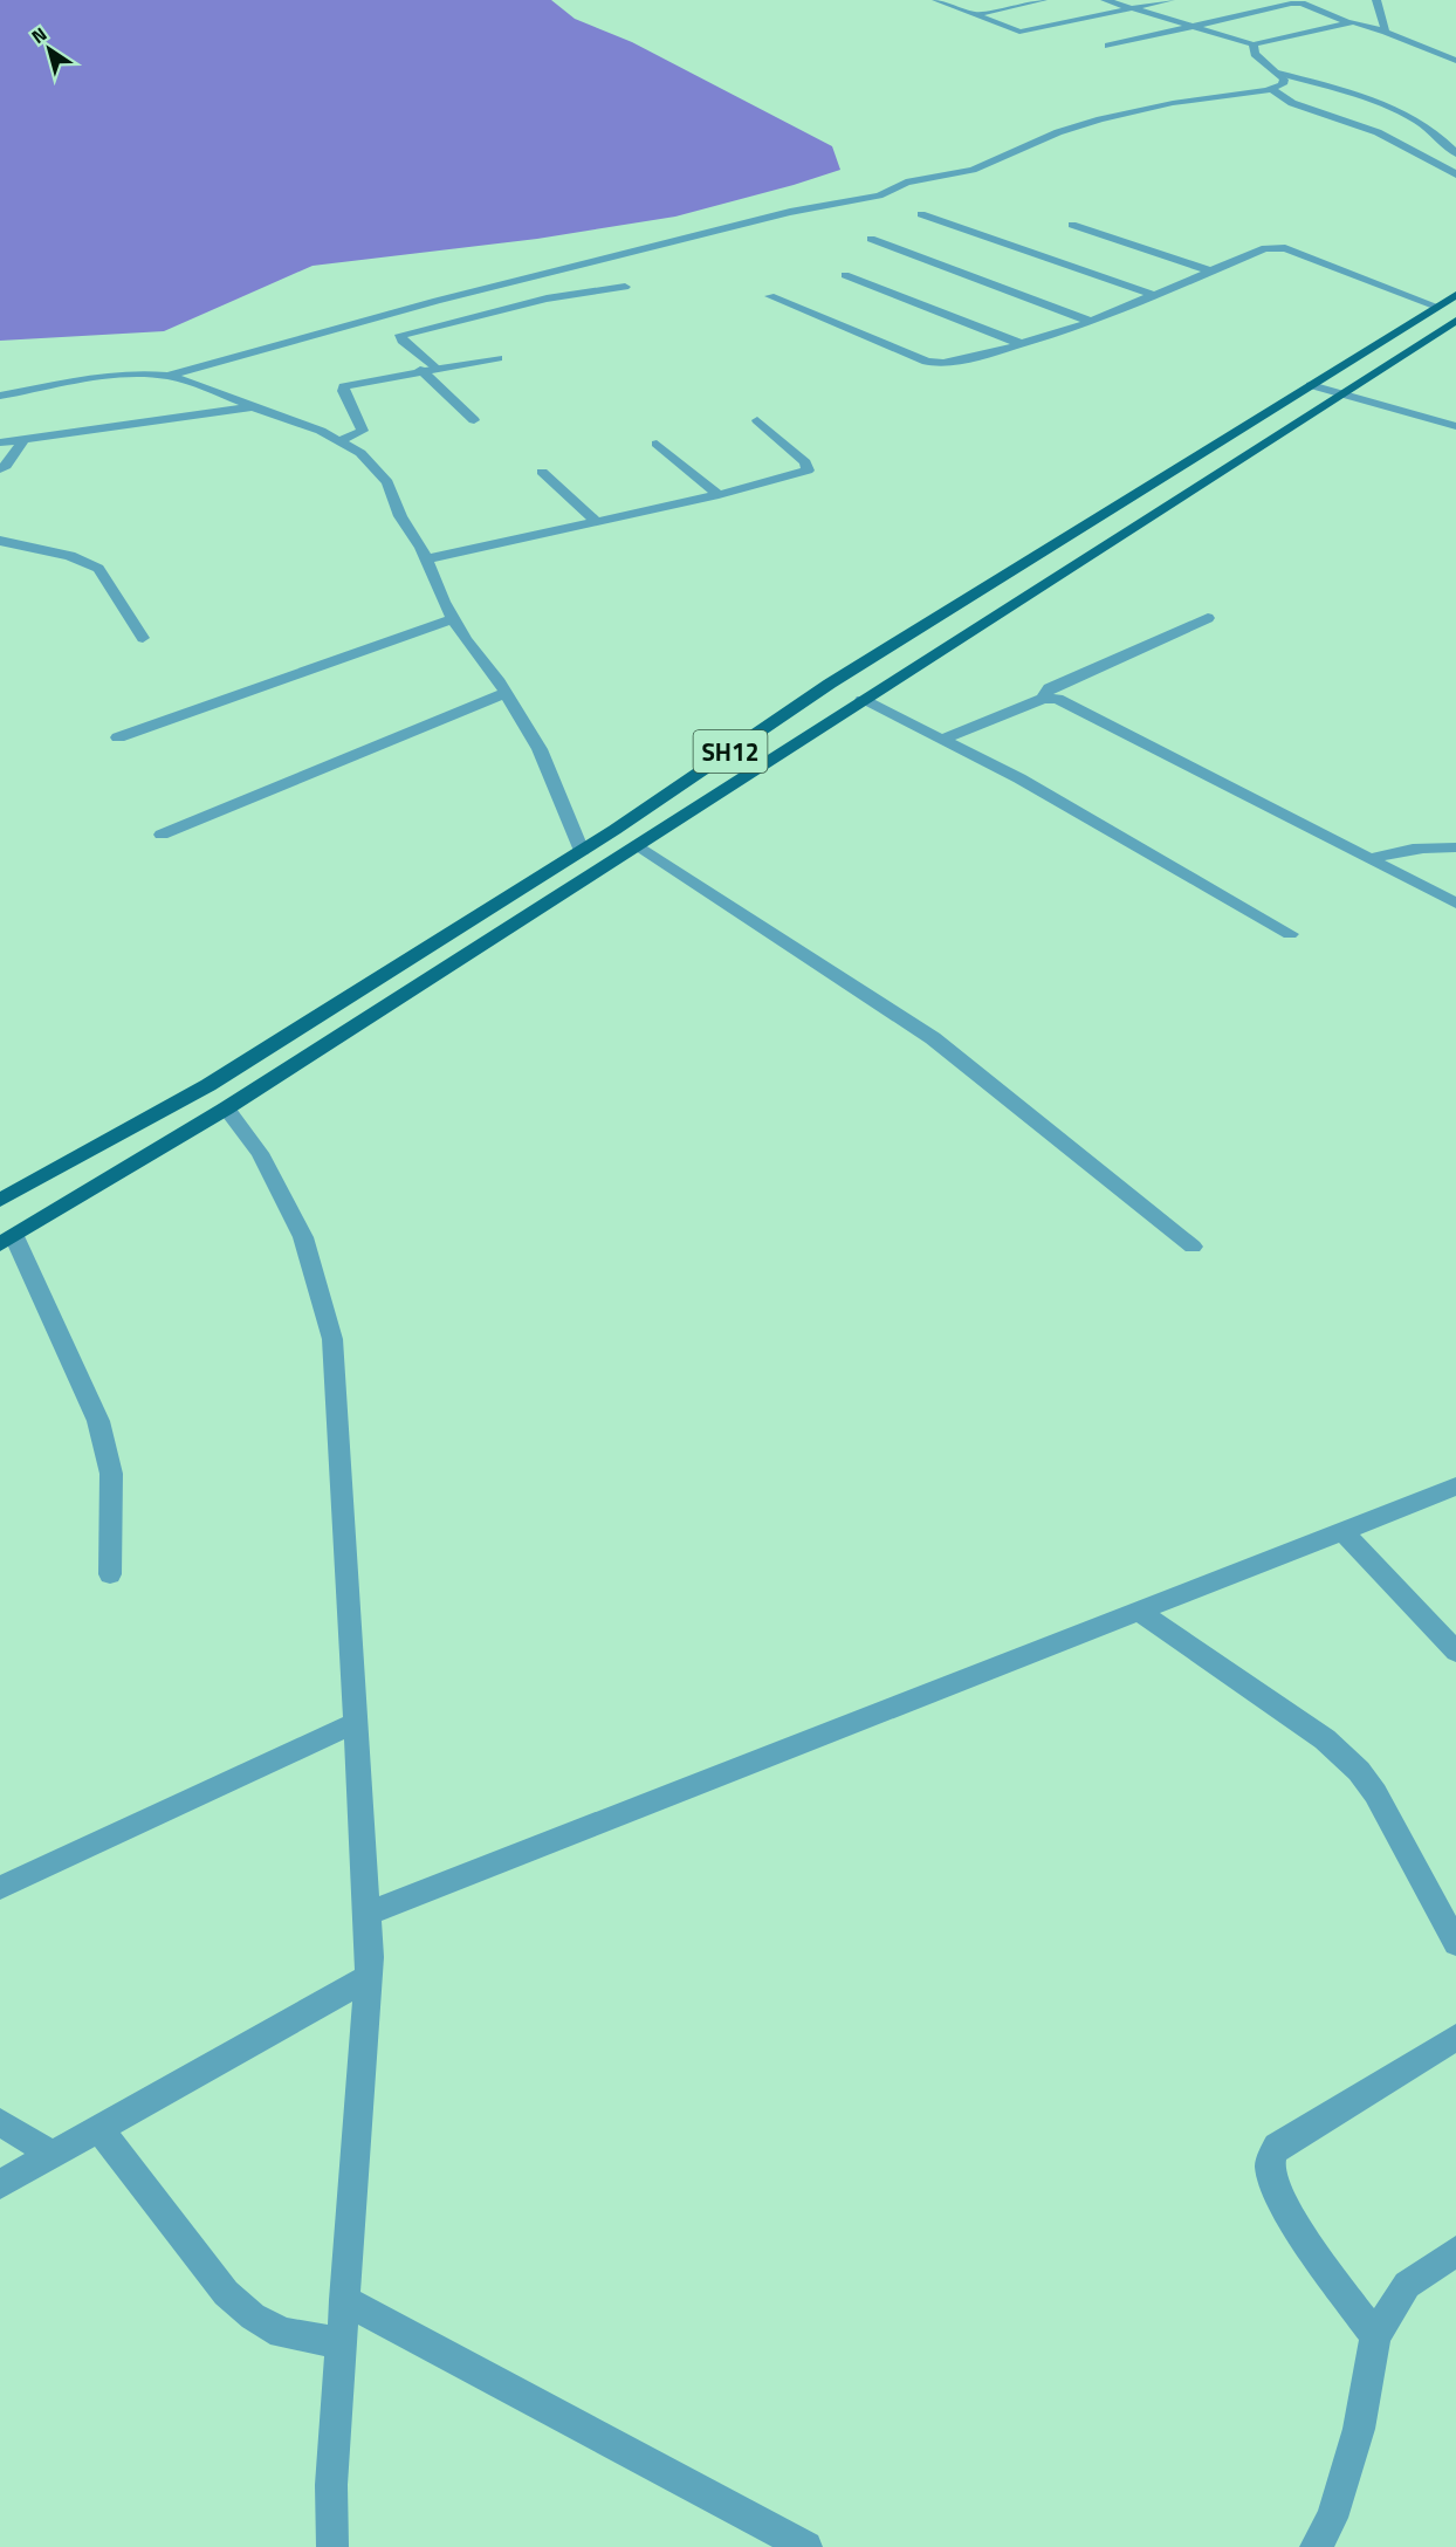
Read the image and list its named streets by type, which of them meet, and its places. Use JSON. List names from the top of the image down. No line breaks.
{"streets":{"main road":["SH12"]},"north":"top left"}
